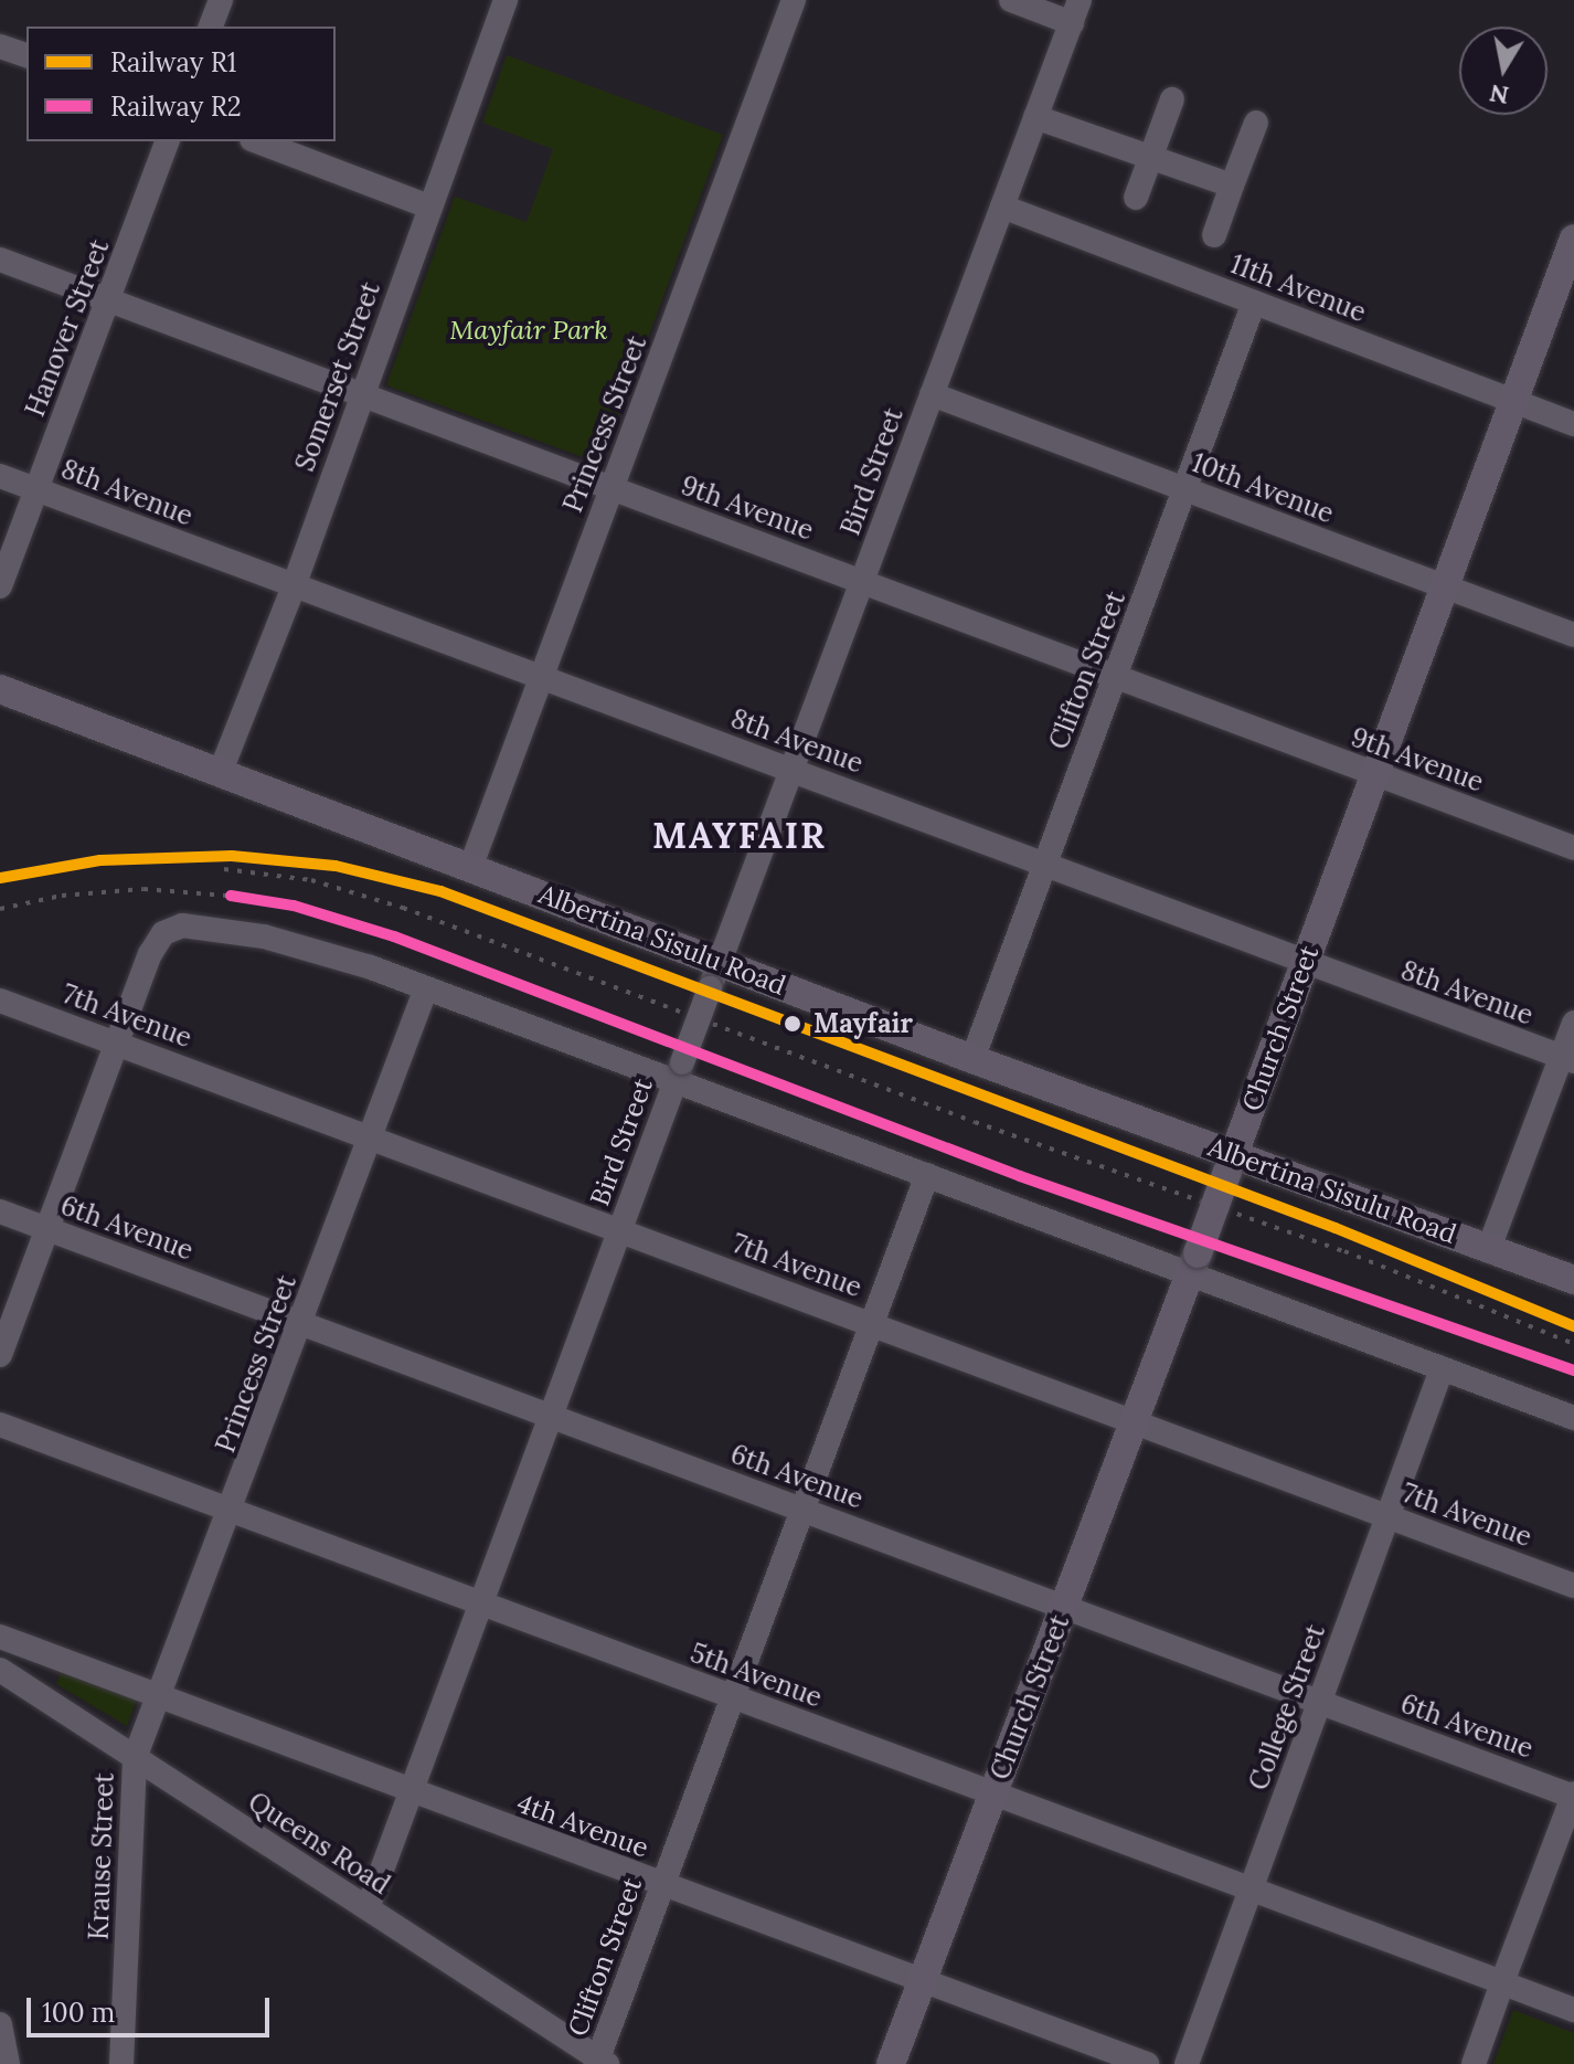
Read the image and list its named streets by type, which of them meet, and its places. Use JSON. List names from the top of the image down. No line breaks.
{"streets":{"main road":["Albertina Sisulu Road","Church Street"],"street":["11th Avenue","Hanover Street","Somerset Street","Princess Street","Bird Street","10th Avenue","8th Avenue","9th Avenue","Clifton Street","7th Avenue","6th Avenue","5th Avenue","College Street","4th Avenue","Queens Road","Krause Street"]},"crossings":[["11th Avenue","Bird Street"],["11th Avenue","Clifton Street"],["11th Avenue","Church Street"],["Hanover Street","8th Avenue"],["Hanover Street","9th Avenue"],["Somerset Street","8th Avenue"],["Somerset Street","9th Avenue"],["Somerset Street","Albertina Sisulu Road"],["Princess Street","8th Avenue"],["Princess Street","9th Avenue"],["Princess Street","Albertina Sisulu Road"],["Princess Street","7th Avenue"],["Princess Street","6th Avenue"],["Princess Street","5th Avenue"],["Princess Street","4th Avenue"],["Princess Street","Queens Road"],["Princess Street","Krause Street"],["Bird Street","10th Avenue"],["Bird Street","8th Avenue"],["Bird Street","9th Avenue"],["Bird Street","Albertina Sisulu Road"],["Bird Street","7th Avenue"],["Bird Street","6th Avenue"],["Bird Street","5th Avenue"],["Bird Street","4th Avenue"],["Bird Street","Queens Road"],["10th Avenue","Clifton Street"],["10th Avenue","Church Street"],["8th Avenue","Clifton Street"],["8th Avenue","Church Street"],["9th Avenue","Clifton Street"],["9th Avenue","Church Street"],["Clifton Street","Albertina Sisulu Road"],["Clifton Street","7th Avenue"],["Clifton Street","6th Avenue"],["Clifton Street","5th Avenue"],["Clifton Street","4th Avenue"],["Clifton Street","Queens Road"],["Albertina Sisulu Road","Church Street"],["7th Avenue","Church Street"],["7th Avenue","College Street"],["Church Street","6th Avenue"],["Church Street","5th Avenue"],["Church Street","4th Avenue"],["6th Avenue","College Street"],["5th Avenue","College Street"],["Queens Road","Krause Street"]],"districts":["MAYFAIR"],"parks":["Mayfair Park"],"places":["Mayfair"],"lines":["rail line R1","rail line R2"],"legend":["Railway R1","Railway R2"],"scale_bar":"100 m","north":"bottom"}
